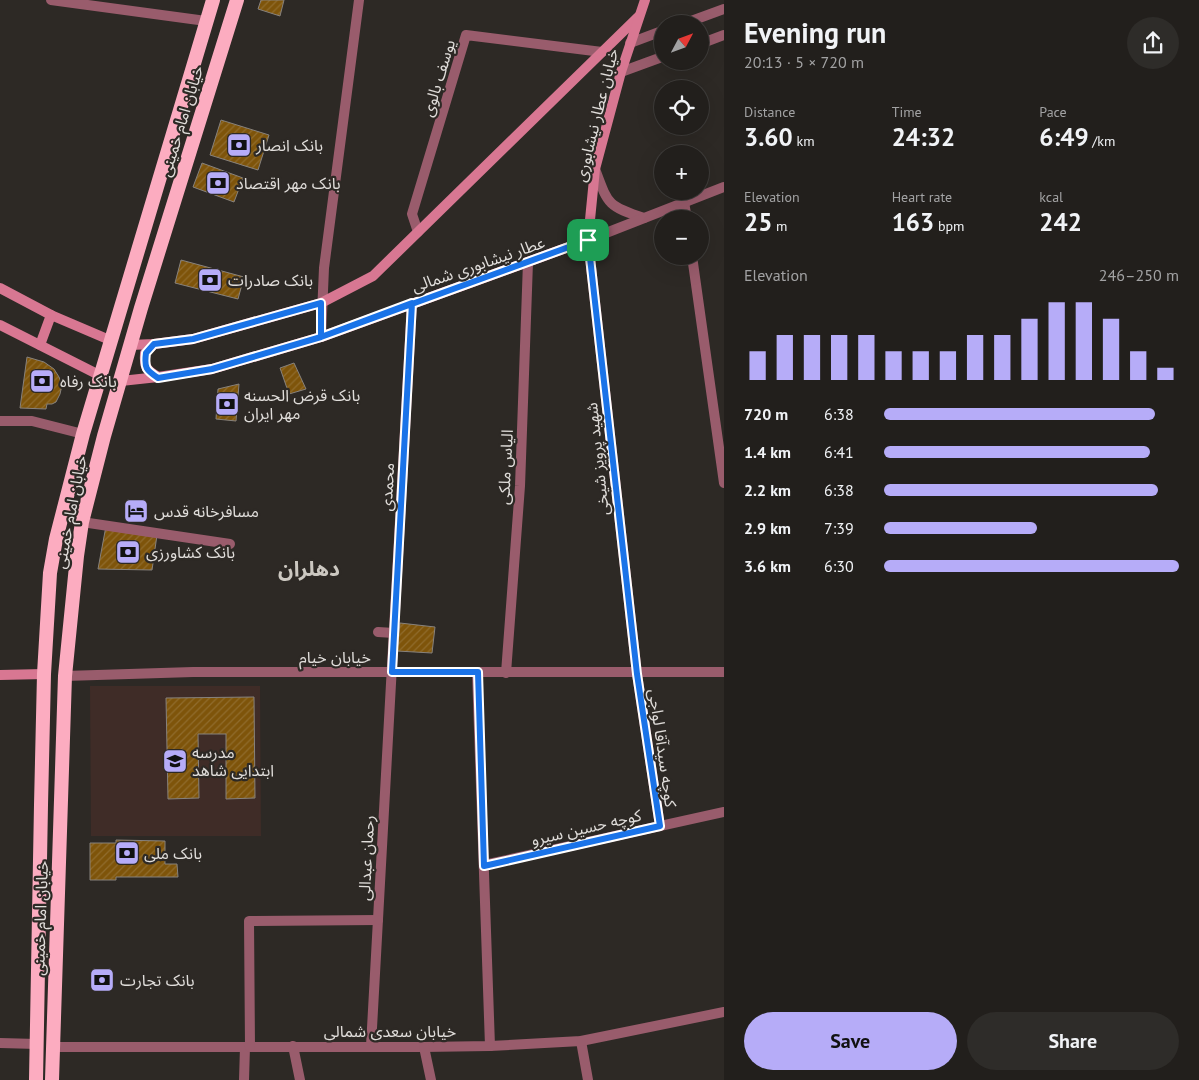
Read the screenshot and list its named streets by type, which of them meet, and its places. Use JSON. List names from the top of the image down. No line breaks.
{"streets":{"highway":["خیابان امام خمینی"],"main road":["خیابان عطار نیشابوری","عطار نیشابوری شمالی"],"street":["یوسف بالوی","شهید پرویز شیخی","الیاس ملکی","محمدی","خیابان خیام","کوچه سیدآقا لواجی","کوچه حسین سیرو","رحمان عبدالی","خیابان سعدی شمالی"]},"crossings":[["خیابان عطار نیشابوری","عطار نیشابوری شمالی"],["خیابان عطار نیشابوری","شهید پرویز شیخی"],["خیابان امام خمینی","عطار نیشابوری شمالی"],["خیابان امام خمینی","خیابان خیام"],["خیابان امام خمینی","خیابان سعدی شمالی"],["عطار نیشابوری شمالی","شهید پرویز شیخی"],["عطار نیشابوری شمالی","الیاس ملکی"],["عطار نیشابوری شمالی","محمدی"],["شهید پرویز شیخی","خیابان خیام"],["شهید پرویز شیخی","کوچه سیدآقا لواجی"],["الیاس ملکی","خیابان خیام"],["محمدی","خیابان خیام"],["محمدی","رحمان عبدالی"],["خیابان خیام","کوچه سیدآقا لواجی"],["خیابان خیام","رحمان عبدالی"],["کوچه سیدآقا لواجی","کوچه حسین سیرو"],["رحمان عبدالی","خیابان سعدی شمالی"]],"districts":["دهلران"],"places":{"bank":["بانک انصار","بانک مهر اقتصاد","بانک صادرات","بانک رفاه","بانک قرض الحسنه مهر ایران","بانک کشاورزی","بانک ملی","بانک تجارت"],"hotel":["مسافرخانه قدس"],"school or university":["مدرسه ابتدایی شاهد"]},"north":"top right","page":{"heading":["Evening run","20:13 · 5 × 720 m"],"map_buttons":["+","−"],"stats":[["Distance","3.60 km"],["Time","24:32"],["Pace","6:49 /km"],["Elevation","25 m"],["Heart rate","163 bpm"],["kcal","242"]],"chart":["Elevation","246–250 m"],"list":[{"name":"720 m","note":"6:38"},{"name":"1.4 km","note":"6:41"},{"name":"2.2 km","note":"6:38"},{"name":"2.9 km","note":"7:39"},{"name":"3.6 km","note":"6:30"}],"buttons":["Save","Share"]}}
